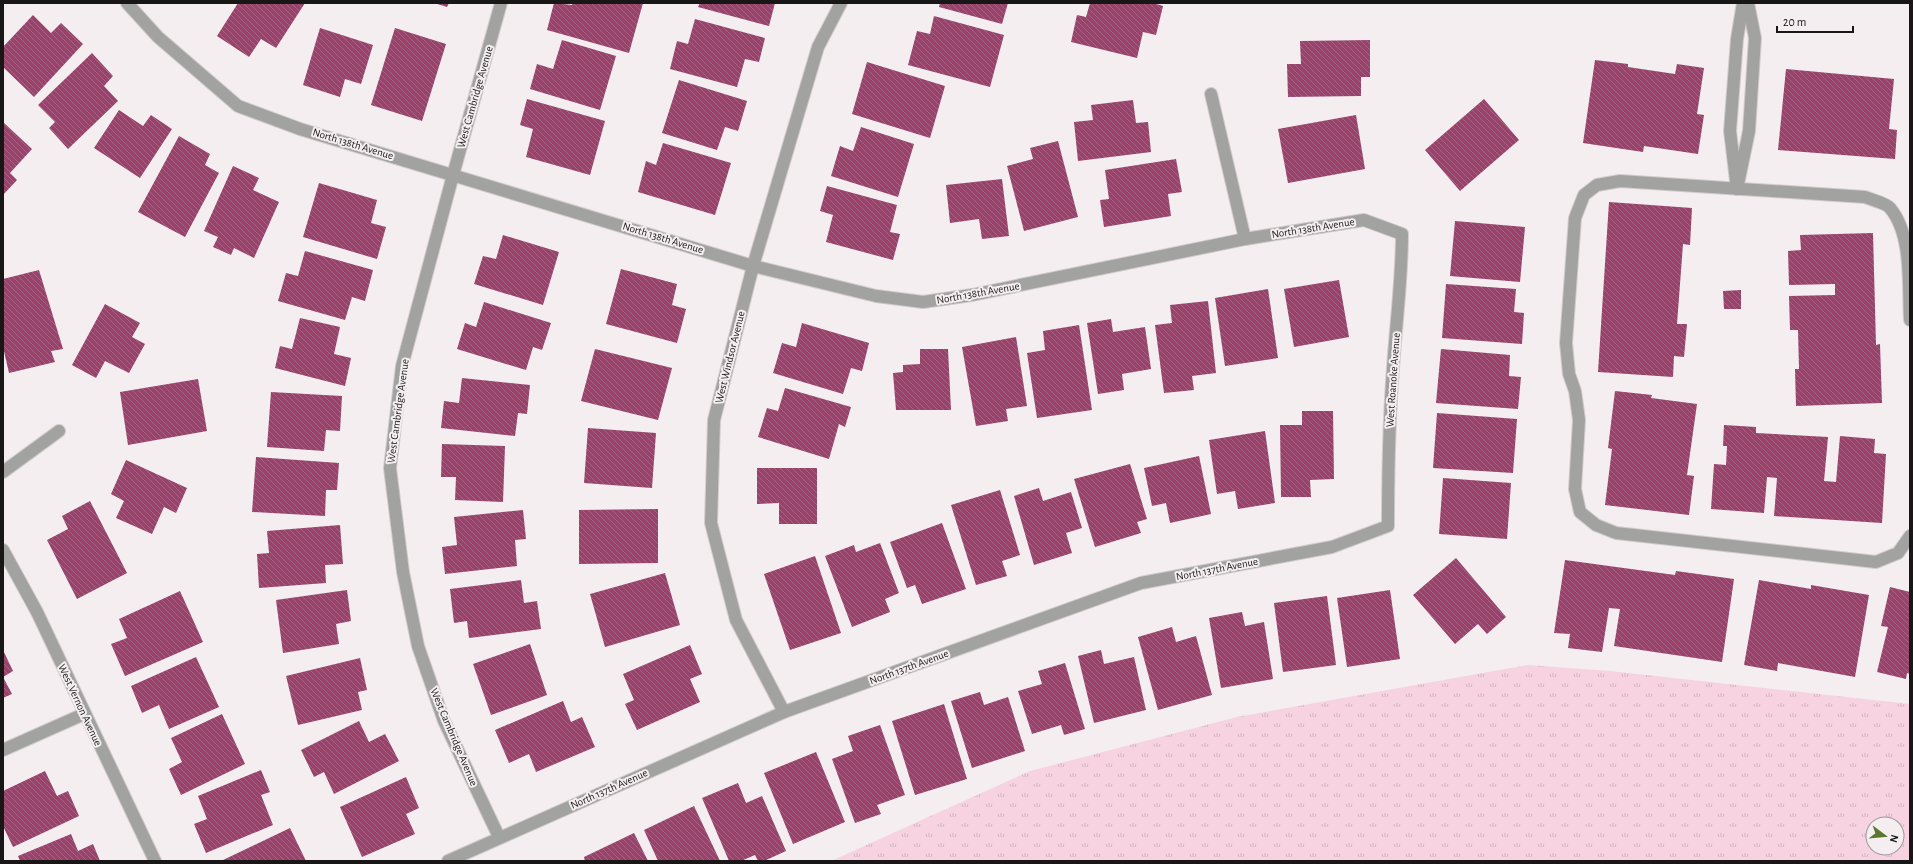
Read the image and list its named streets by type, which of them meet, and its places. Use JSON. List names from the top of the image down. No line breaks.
{"streets":{"street":["West Cambridge Avenue","North 138th Avenue","West Windsor Avenue","West Roanoke Avenue","North 137th Avenue","West Vernon Avenue"]},"crossings":[["West Cambridge Avenue","North 138th Avenue"],["West Cambridge Avenue","North 137th Avenue"],["North 138th Avenue","West Windsor Avenue"],["North 138th Avenue","West Roanoke Avenue"],["West Windsor Avenue","North 137th Avenue"],["West Roanoke Avenue","North 137th Avenue"]],"scale_bar":"20 m","north":"right"}
